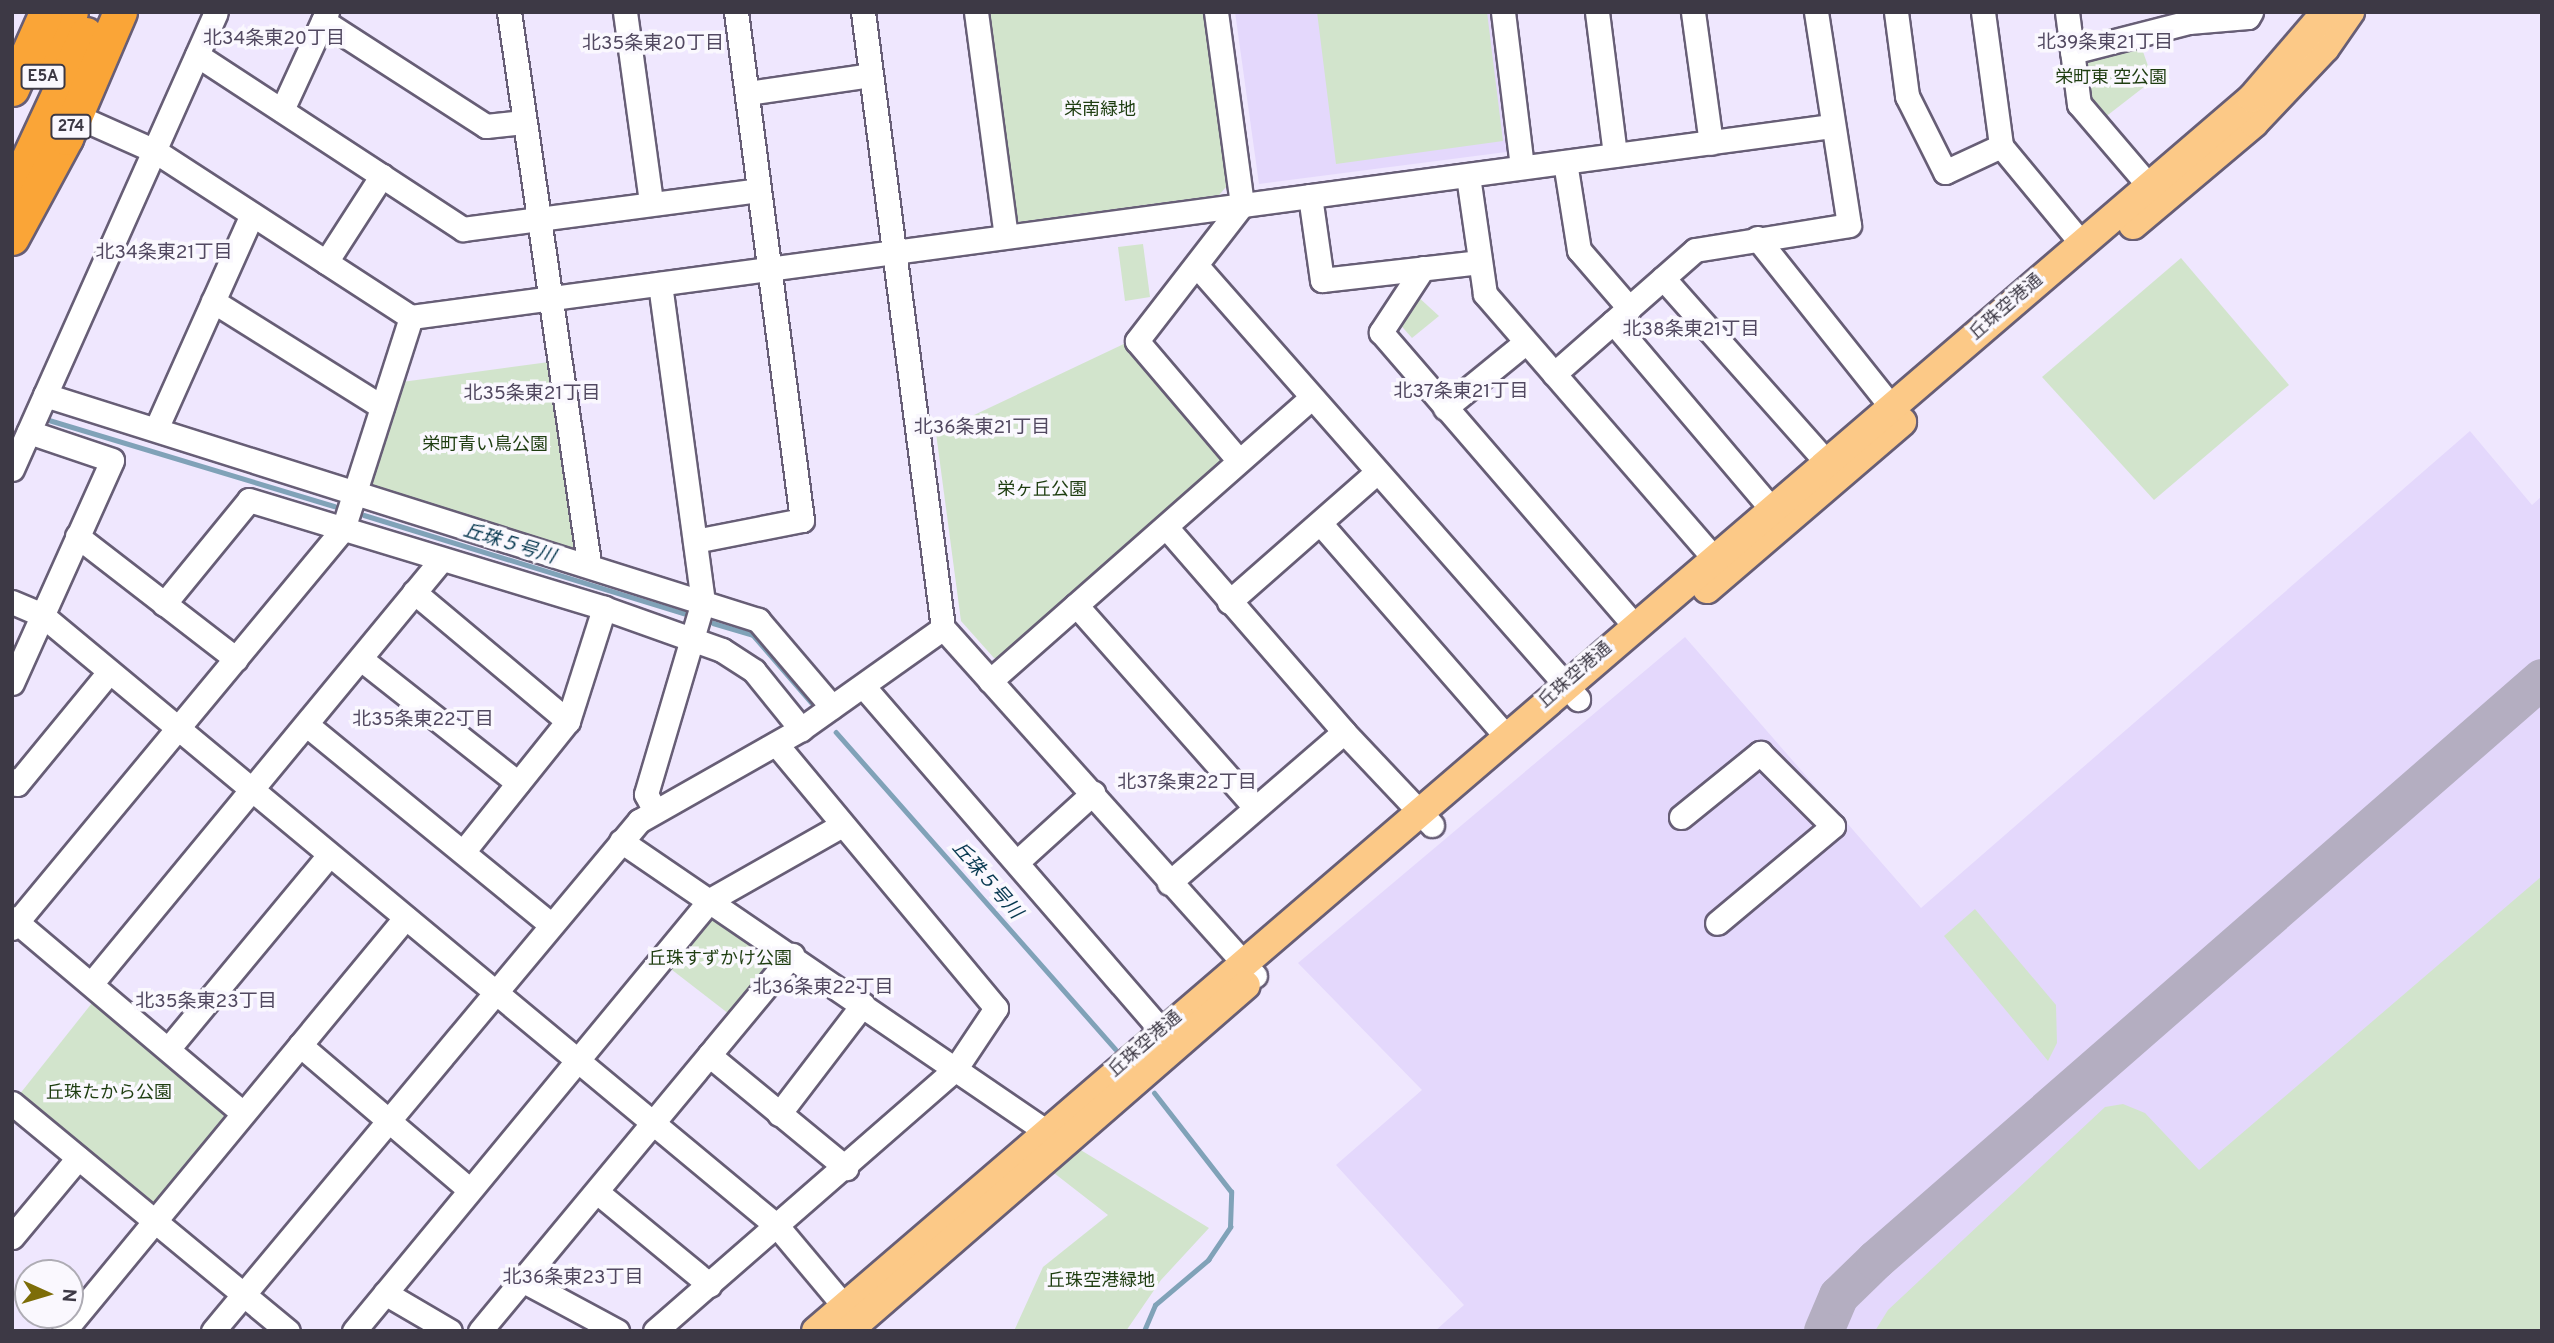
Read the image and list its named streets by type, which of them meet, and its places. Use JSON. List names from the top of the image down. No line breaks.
{"streets":{"highway":["E5A","274"],"main road":["丘珠空港通"]},"districts":["北34条東20丁目","北39条東21丁目","北35条東20丁目","北34条東21丁目","北38条東21丁目","北37条東21丁目","北35条東21丁目","北36条東21丁目","北35条東22丁目","北37条東22丁目","北36条東22丁目","北35条東23丁目","北36条東23丁目"],"water":["丘珠５号川"],"parks":["栄町東 空公園","栄南緑地","栄町青い鳥公園","栄ヶ丘公園","丘珠すずかけ公園","丘珠たから公園","丘珠空港緑地"],"north":"right"}
